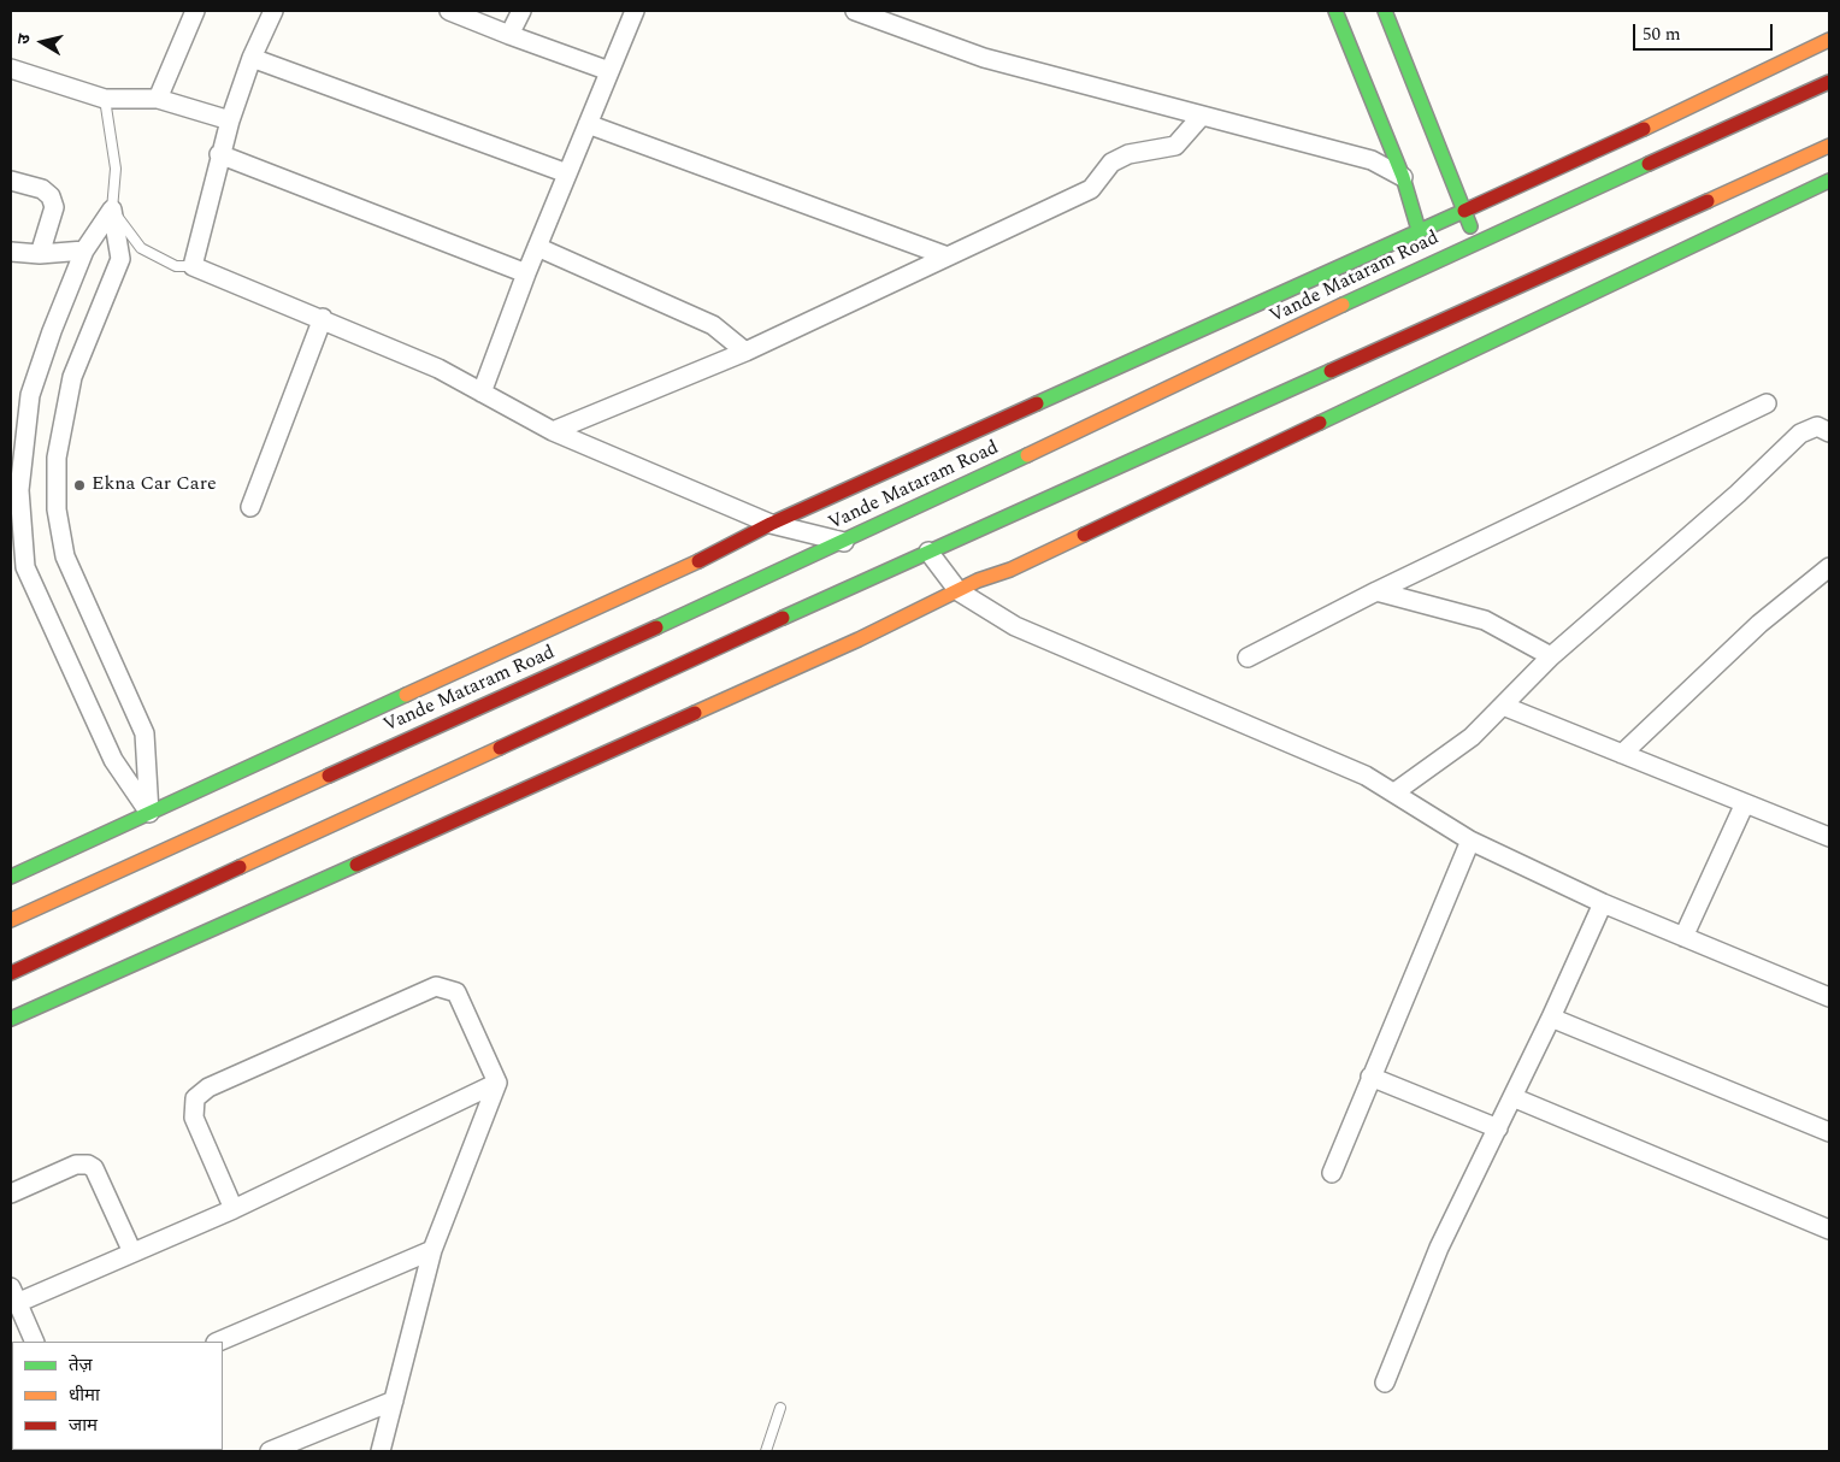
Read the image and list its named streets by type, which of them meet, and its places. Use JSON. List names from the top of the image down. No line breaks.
{"streets":{"street":["Vande Mataram Road"]},"places":["Ekna Car Care"],"legend":["तेज़","धीमा","जाम"],"scale_bar":"50 m","north":"left"}
